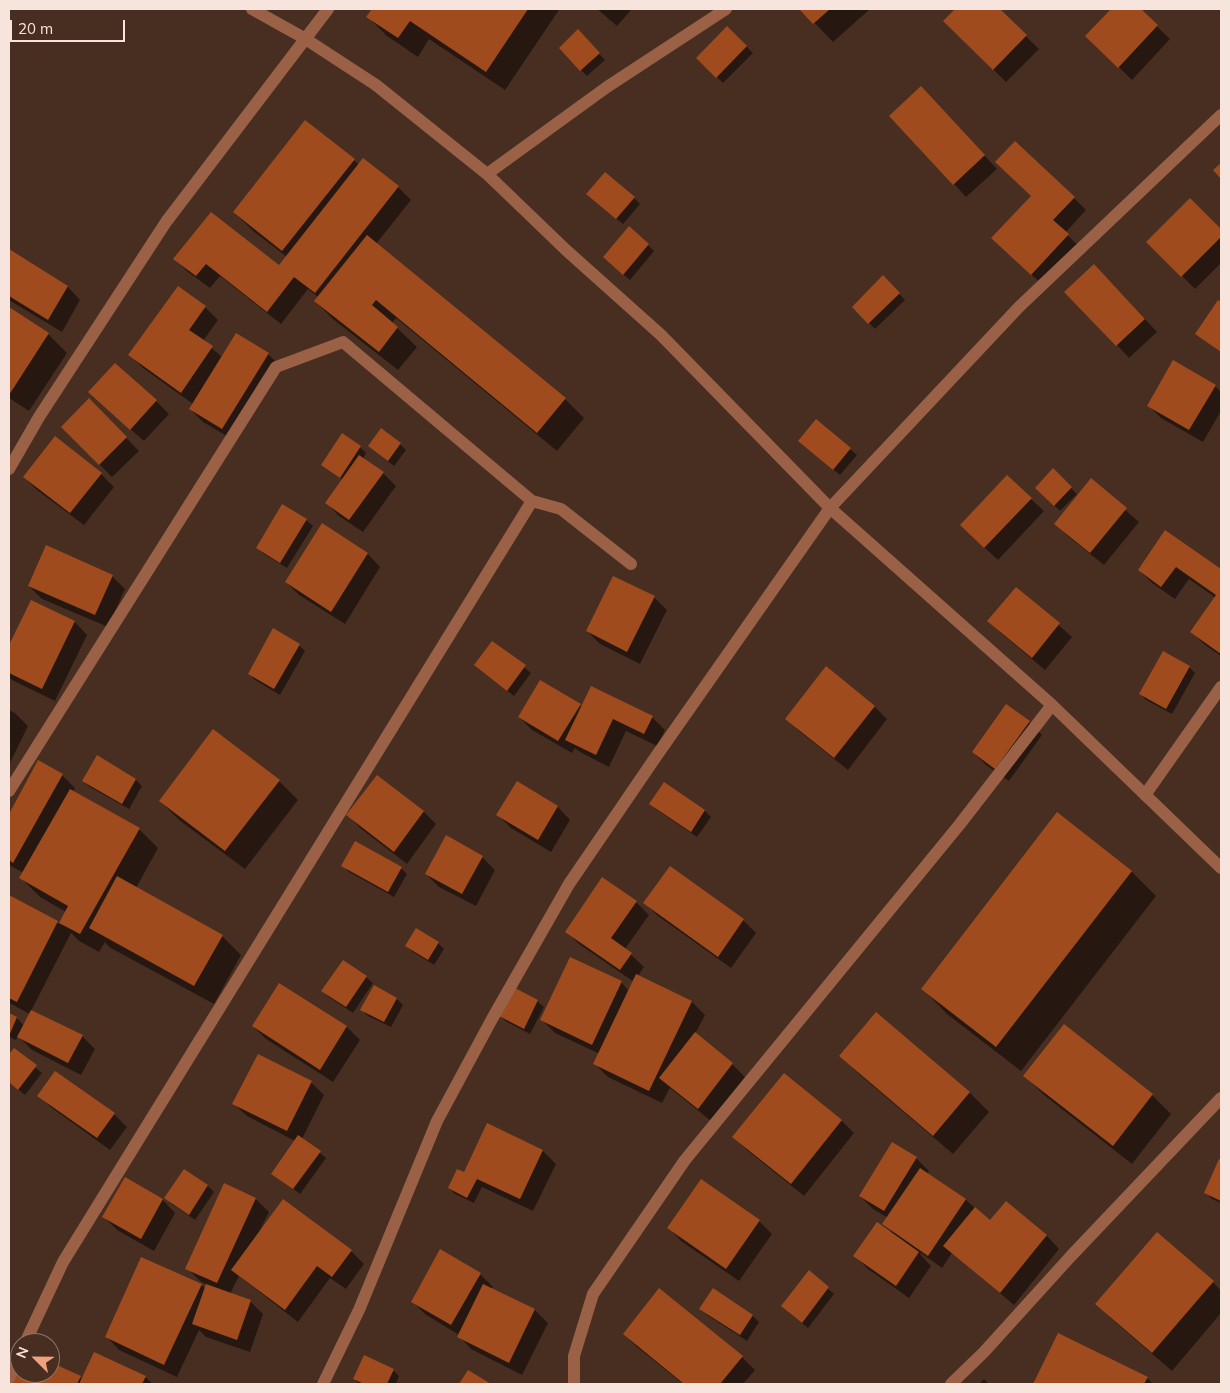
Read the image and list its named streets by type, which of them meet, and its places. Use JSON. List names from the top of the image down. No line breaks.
{"scale_bar":"20 m","north":"top left"}
